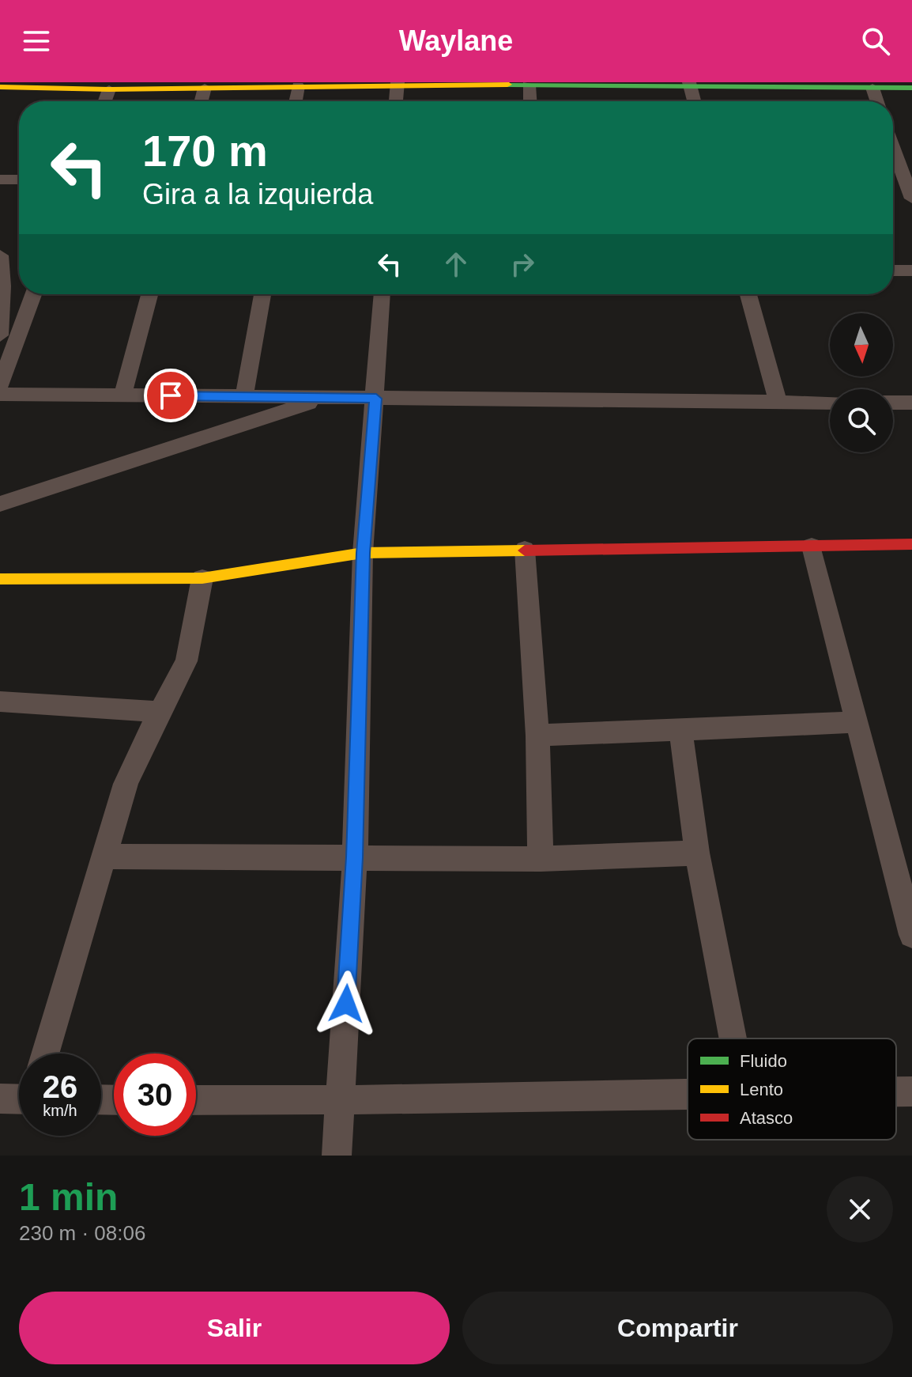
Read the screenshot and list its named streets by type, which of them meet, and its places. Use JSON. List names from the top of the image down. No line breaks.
{"legend":["Fluido","Lento","Atasco"],"north":"bottom","page":{"header":"Waylane","turn":["170 m","Gira a la izquierda"],"speed":"26 km/h","limit":"30","heading":["1 min","230 m · 08:06"],"buttons":["Salir","Compartir"]}}
